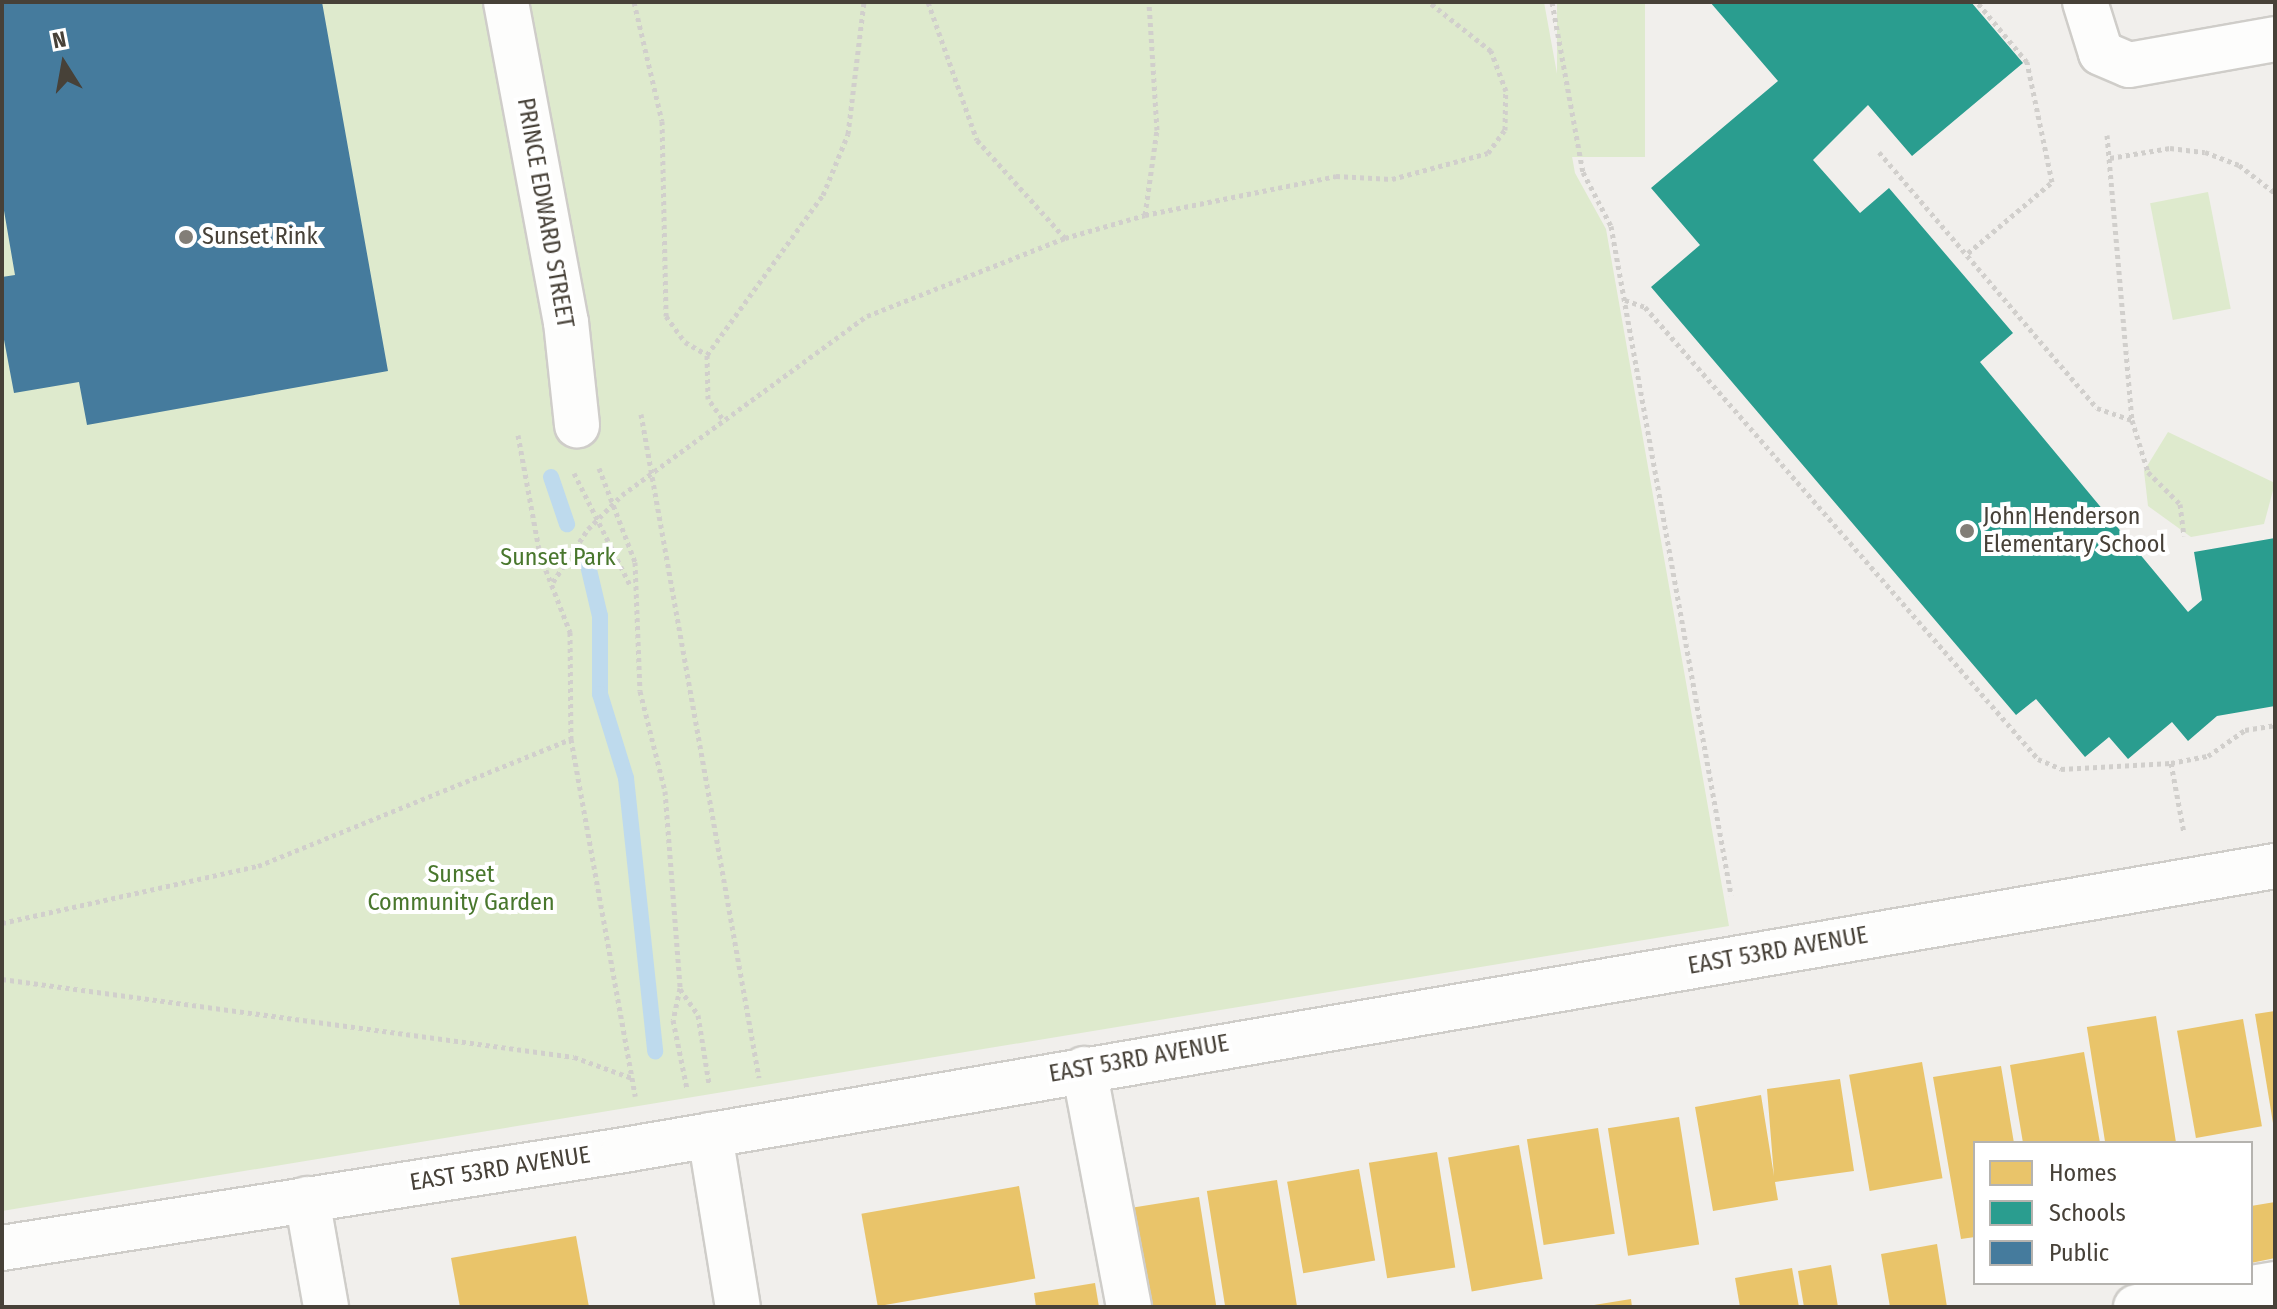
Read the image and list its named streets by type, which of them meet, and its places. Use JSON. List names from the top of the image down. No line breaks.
{"streets":{"street":["PRINCE EDWARD STREET","EAST 53RD AVENUE"]},"parks":["Sunset Park","Sunset Community Garden"],"places":["Sunset Rink","John Henderson Elementary School"],"legend":["Homes","Schools","Public"],"north":"top"}
